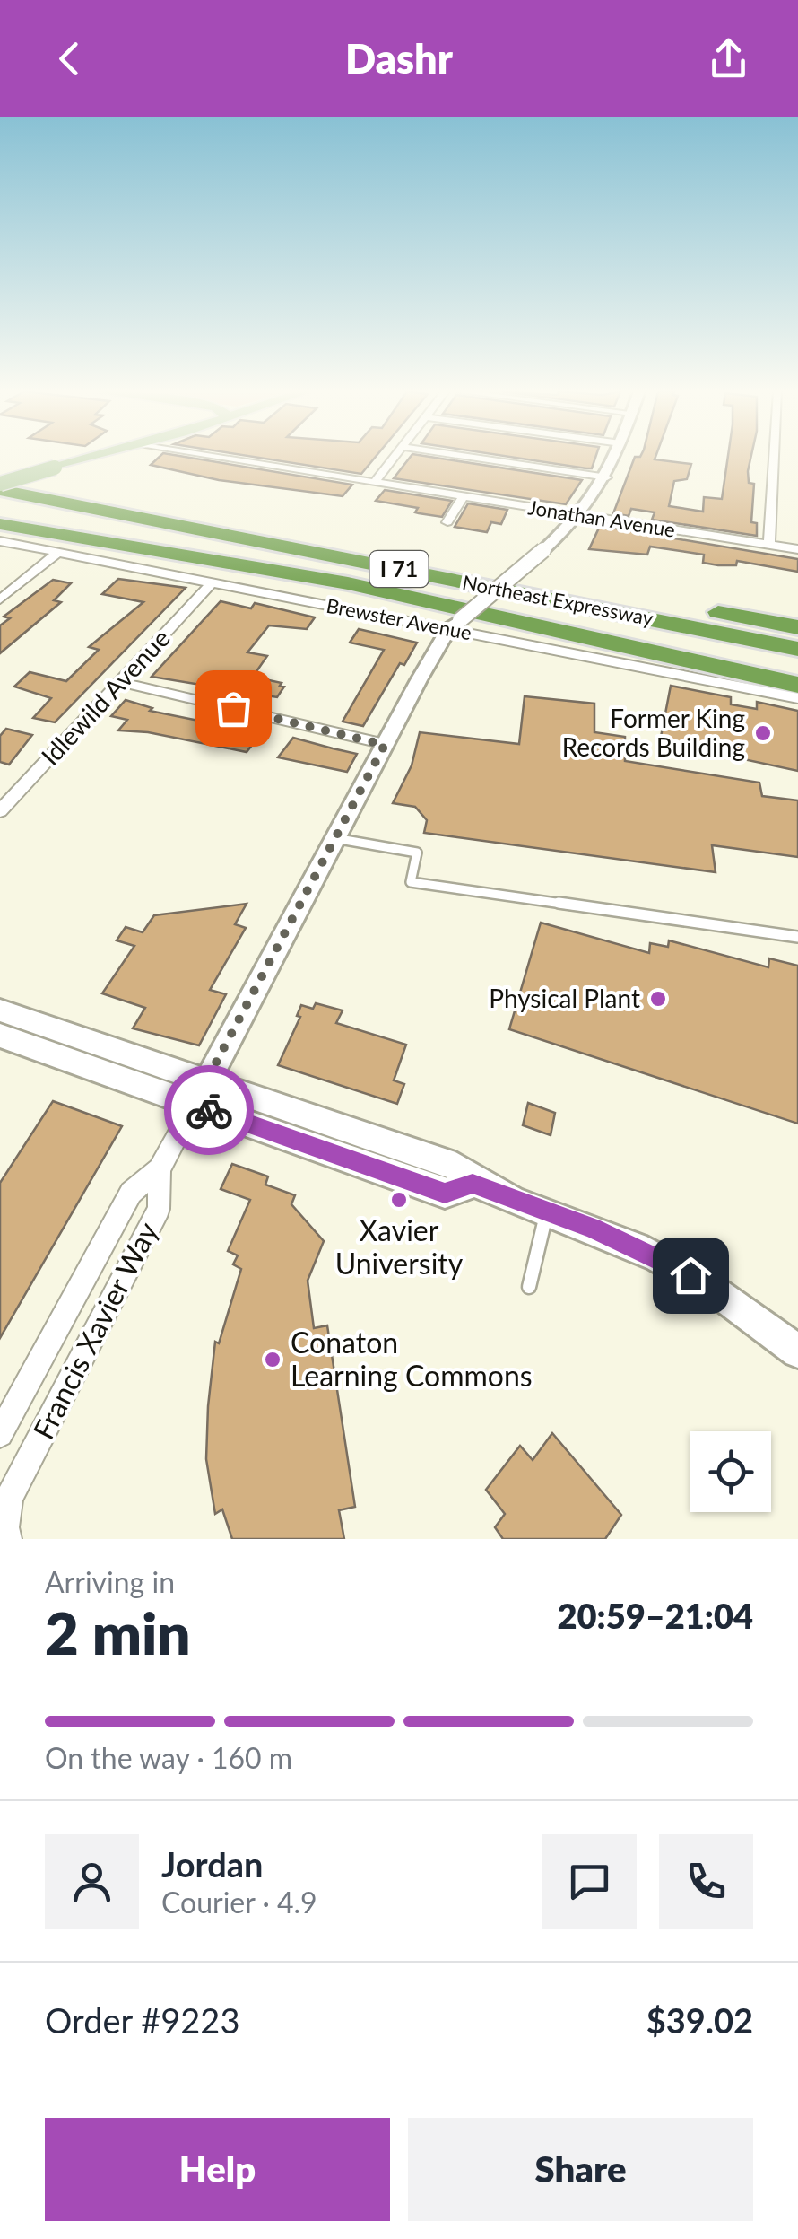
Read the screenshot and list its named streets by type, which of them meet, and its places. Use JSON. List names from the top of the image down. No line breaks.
{"streets":{"highway":["I 71","Northeast Expressway"],"street":["Jonathan Avenue","Brewster Avenue","Idlewild Avenue","Francis Xavier Way"]},"crossings":[["Brewster Avenue","Idlewild Avenue"]],"places":["Former King Records Building","Physical Plant","Xavier University","Conaton Learning Commons"],"page":{"header":"Dashr","heading":["2 min","Arriving in","20:59–21:04"],"panel":["Jordan","Courier · 4.9","Order #9223","$39.02"],"bar":"On the way · 160 m","buttons":["Help","Share"]}}
